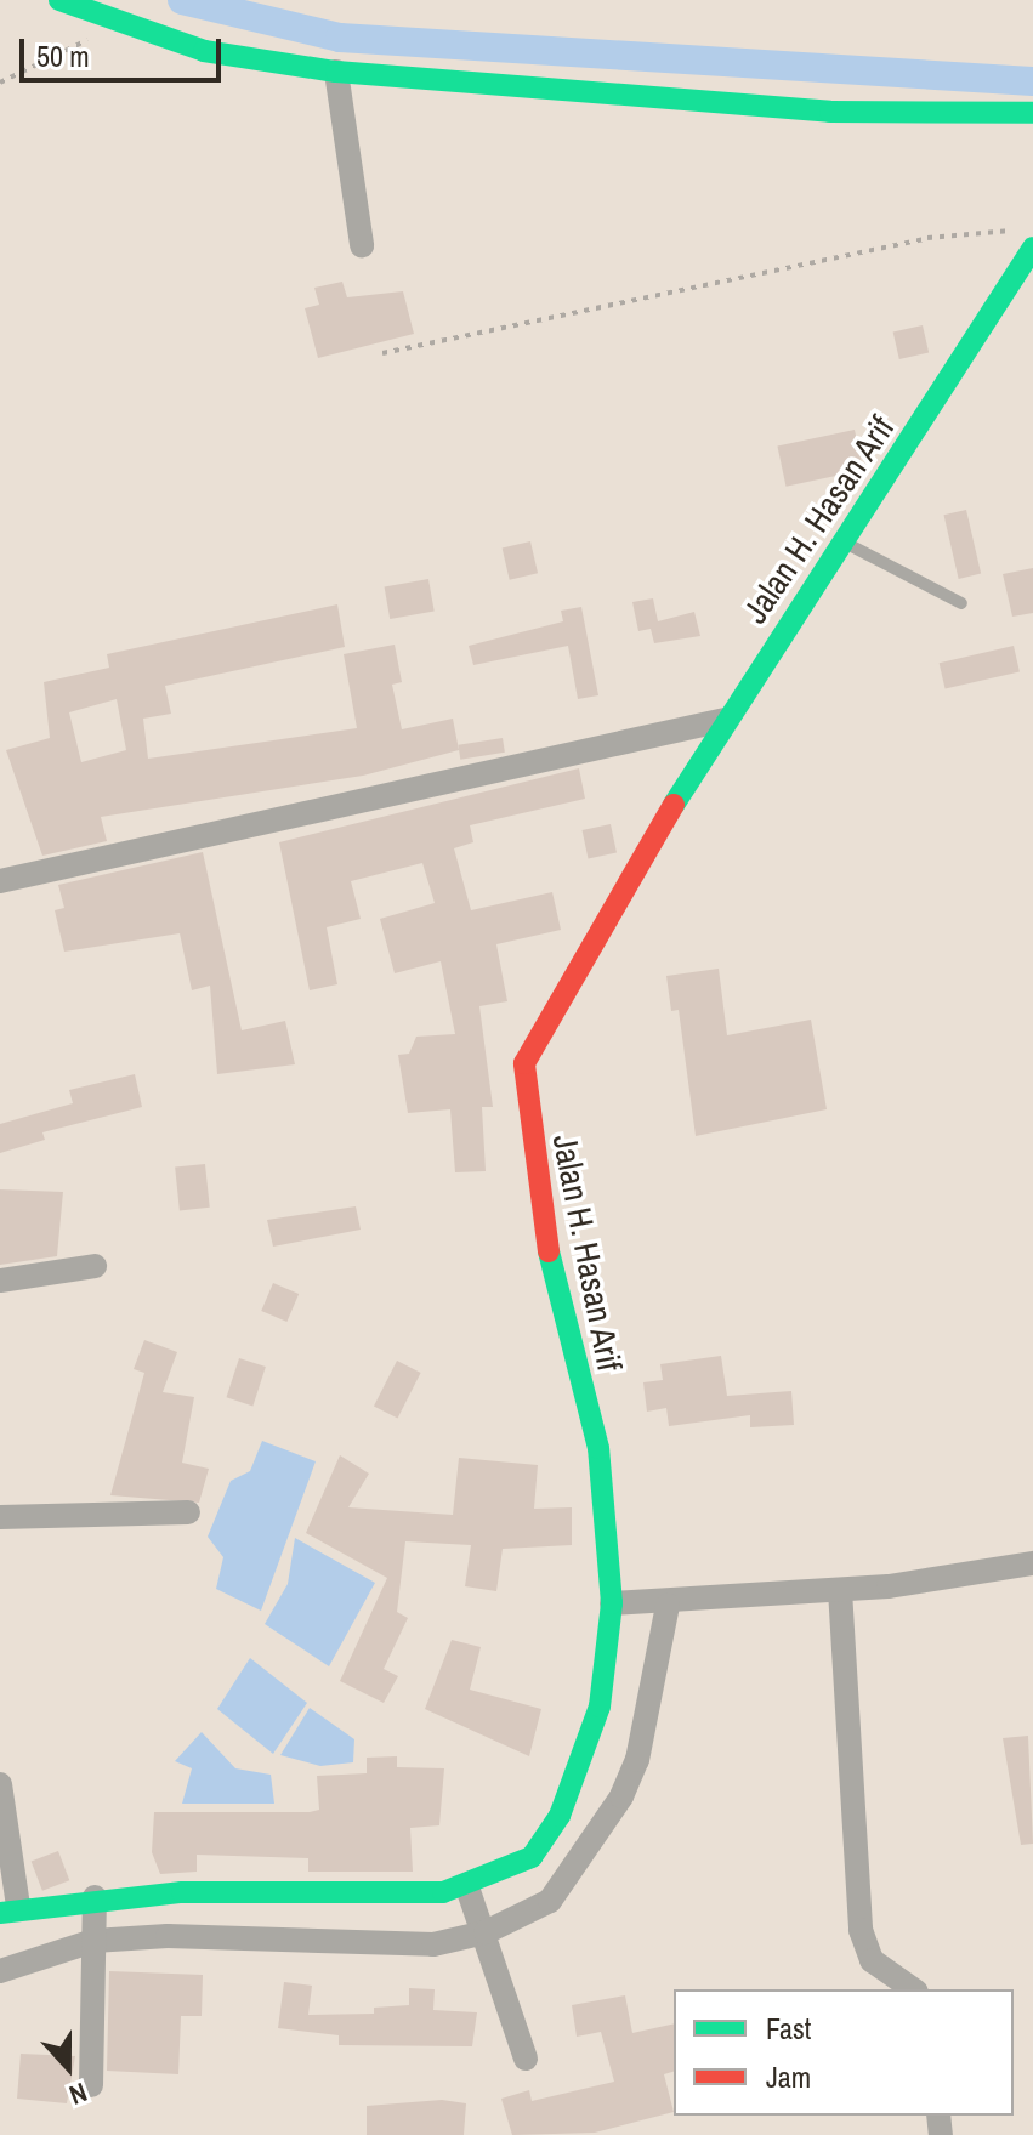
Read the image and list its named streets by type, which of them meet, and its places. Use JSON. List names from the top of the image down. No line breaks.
{"streets":{"main road":["Jalan H. Hasan Arif"]},"legend":["Fast","Jam"],"scale_bar":"50 m","north":"bottom"}
